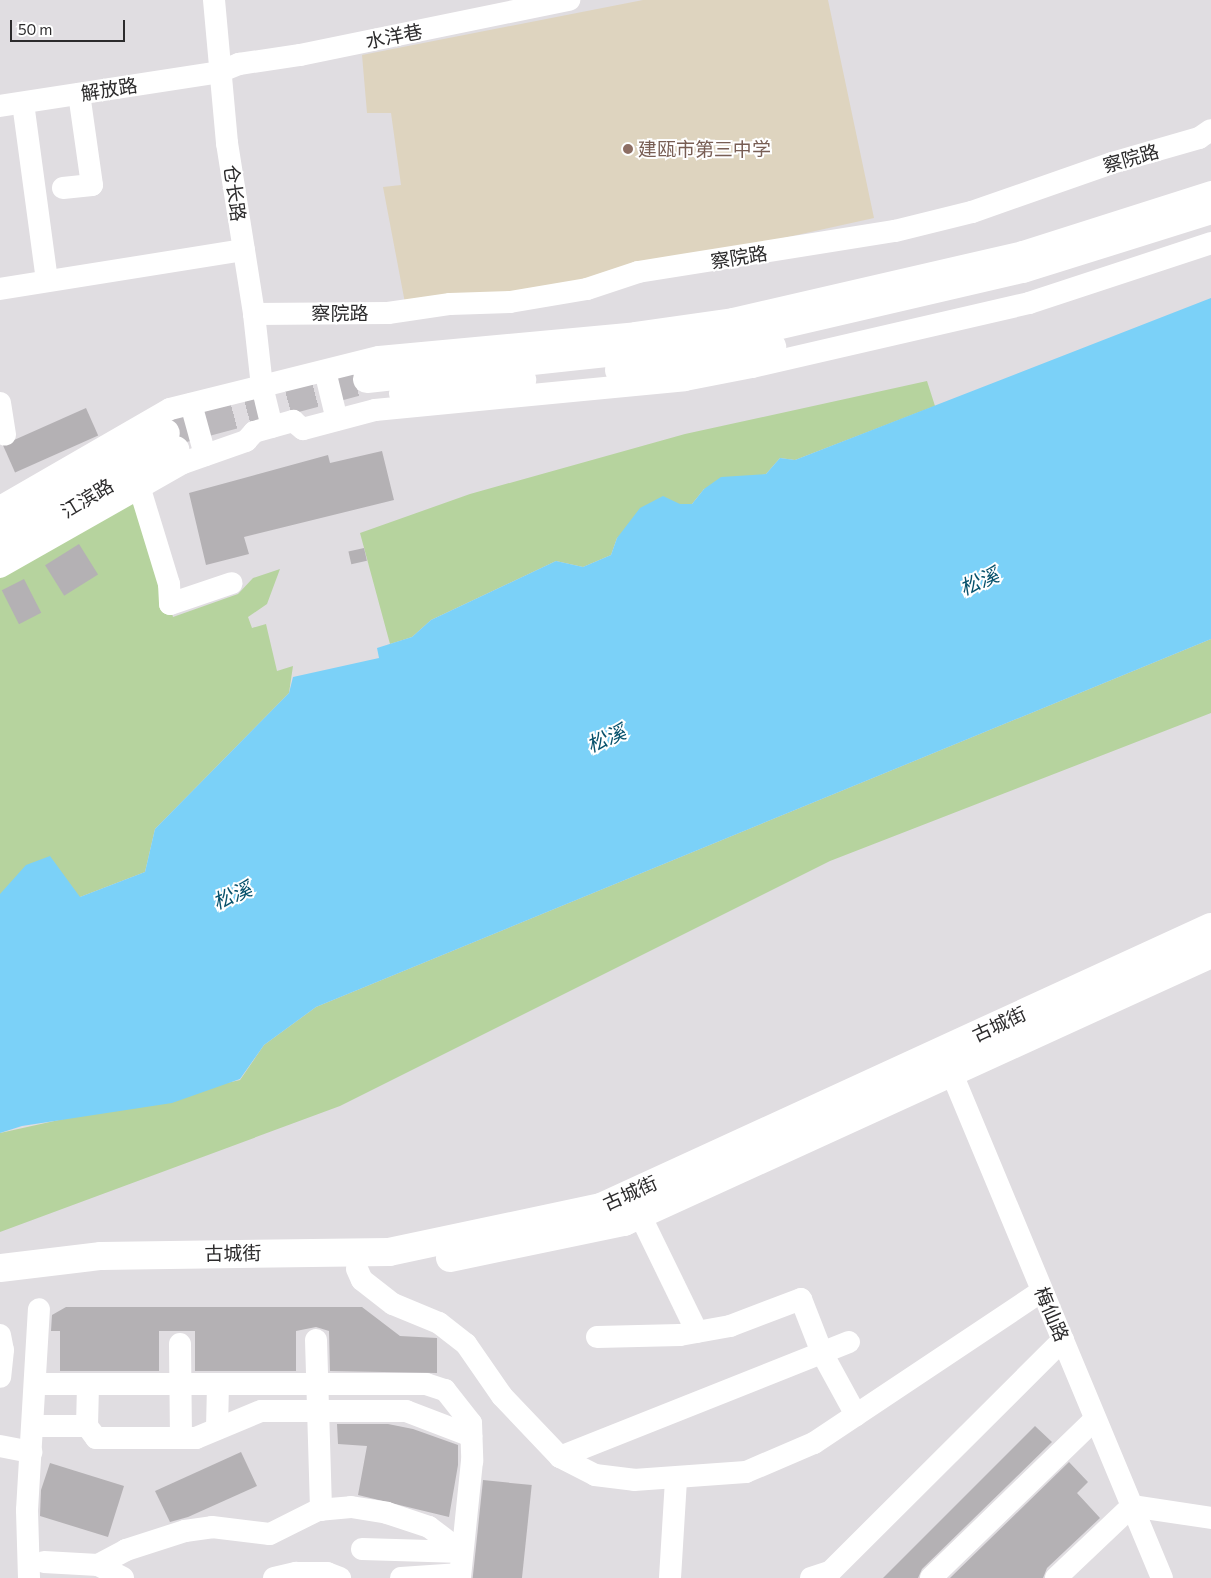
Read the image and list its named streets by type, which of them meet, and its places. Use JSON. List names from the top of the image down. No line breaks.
{"streets":{"main road":["江滨路","古城街"],"street":["水洋巷","解放路","察院路","仓长路","梅仙路"]},"crossings":[["水洋巷","解放路"],["水洋巷","仓长路"],["解放路","仓长路"],["察院路","仓长路"],["古城街","梅仙路"]],"water":["松溪"],"places":["建瓯市第三中学"],"scale_bar":"50 m"}
